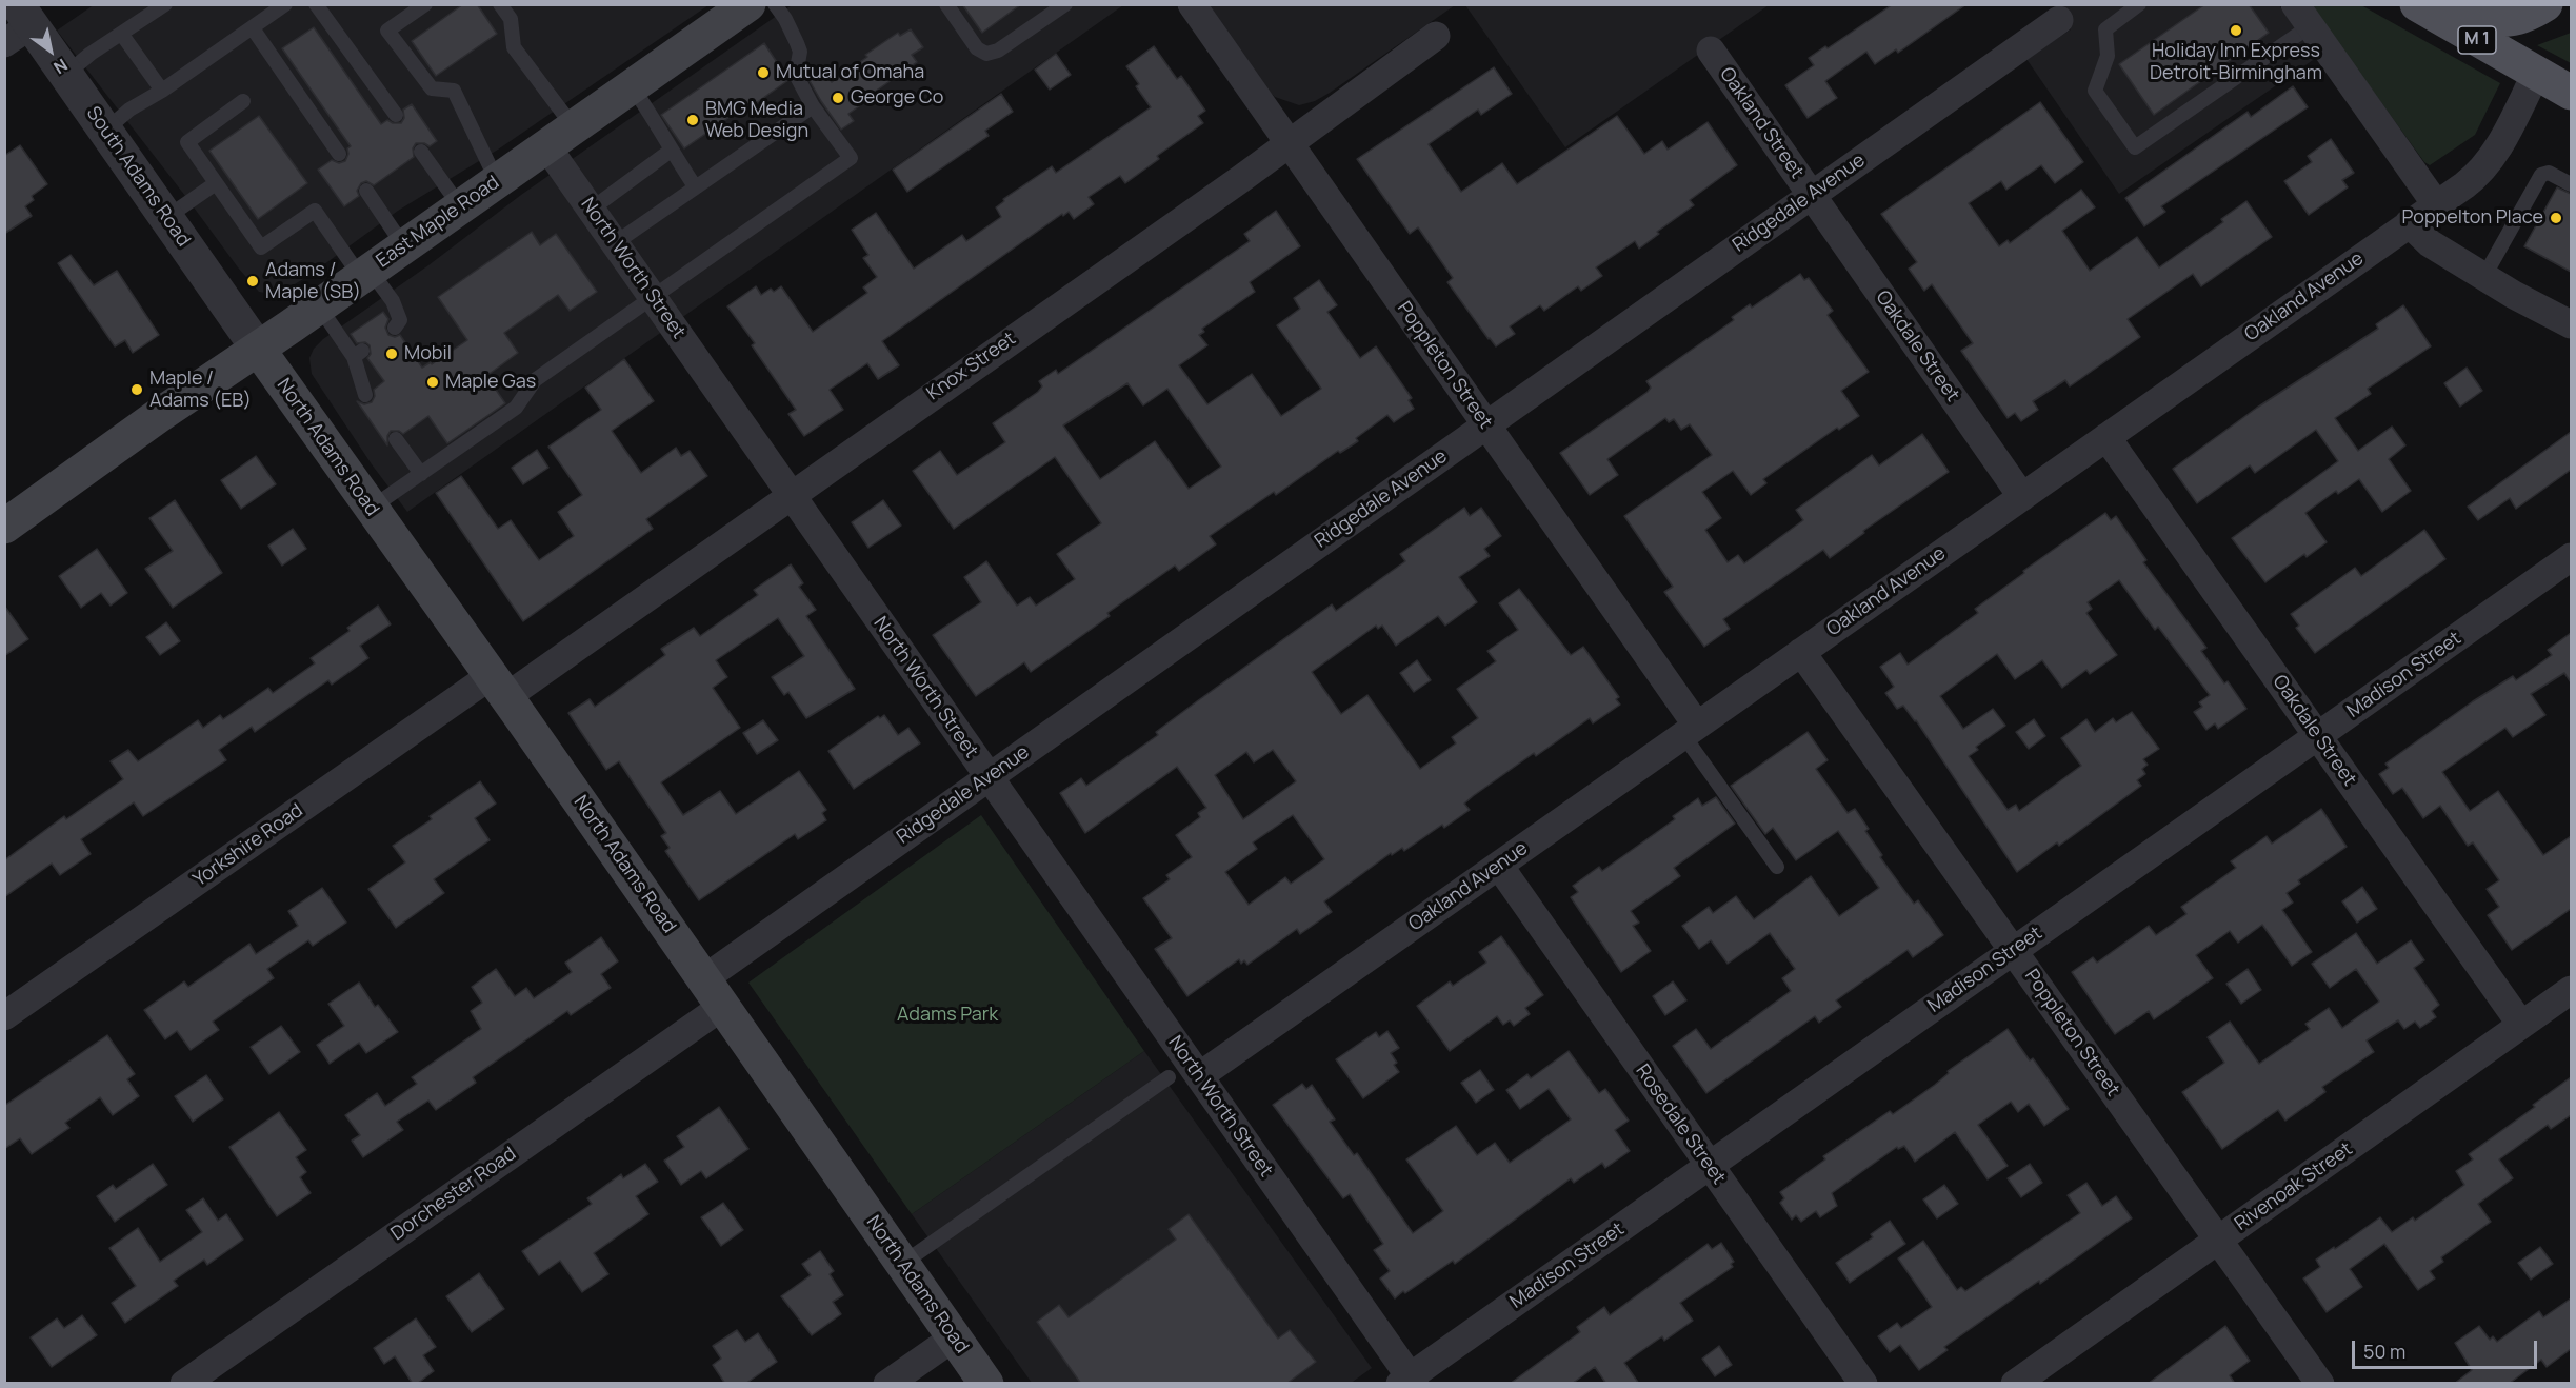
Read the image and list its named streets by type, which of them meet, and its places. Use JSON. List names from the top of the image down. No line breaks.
{"streets":{"main road":["M 1","East Maple Road","North Adams Road"],"street":["Oakland Street","South Adams Road","Ridgedale Avenue","North Worth Street","Oakland Avenue","Oakdale Street","Poppleton Street","Knox Street","Madison Street","Yorkshire Road","Rosedale Street","Rivenoak Street","Dorchester Road"]},"crossings":[["M 1","Oakland Avenue"],["Oakland Street","Ridgedale Avenue"],["Oakland Street","Oakdale Street"],["South Adams Road","East Maple Road"],["South Adams Road","North Adams Road"],["Ridgedale Avenue","North Worth Street"],["Ridgedale Avenue","Oakdale Street"],["Ridgedale Avenue","Poppleton Street"],["Ridgedale Avenue","North Adams Road"],["Ridgedale Avenue","Dorchester Road"],["East Maple Road","North Worth Street"],["East Maple Road","North Adams Road"],["North Worth Street","Oakland Avenue"],["North Worth Street","Knox Street"],["North Worth Street","Madison Street"],["Oakland Avenue","Oakdale Street"],["Oakland Avenue","Poppleton Street"],["Oakland Avenue","Rosedale Street"],["Oakdale Street","Madison Street"],["Oakdale Street","Rivenoak Street"],["Poppleton Street","Knox Street"],["Poppleton Street","Madison Street"],["Poppleton Street","Rivenoak Street"],["Knox Street","North Adams Road"],["Knox Street","Yorkshire Road"],["North Adams Road","Yorkshire Road"],["North Adams Road","Dorchester Road"],["Madison Street","Rosedale Street"]],"parks":["Adams Park"],"places":["Holiday Inn Express Detroit-Birmingham","Mutual of Omaha","George Co","BMG Media Web Design","Poppelton Place","Adams / Maple (SB)","Mobil","Maple Gas","Maple / Adams (EB)"],"scale_bar":"50 m","north":"bottom right"}
